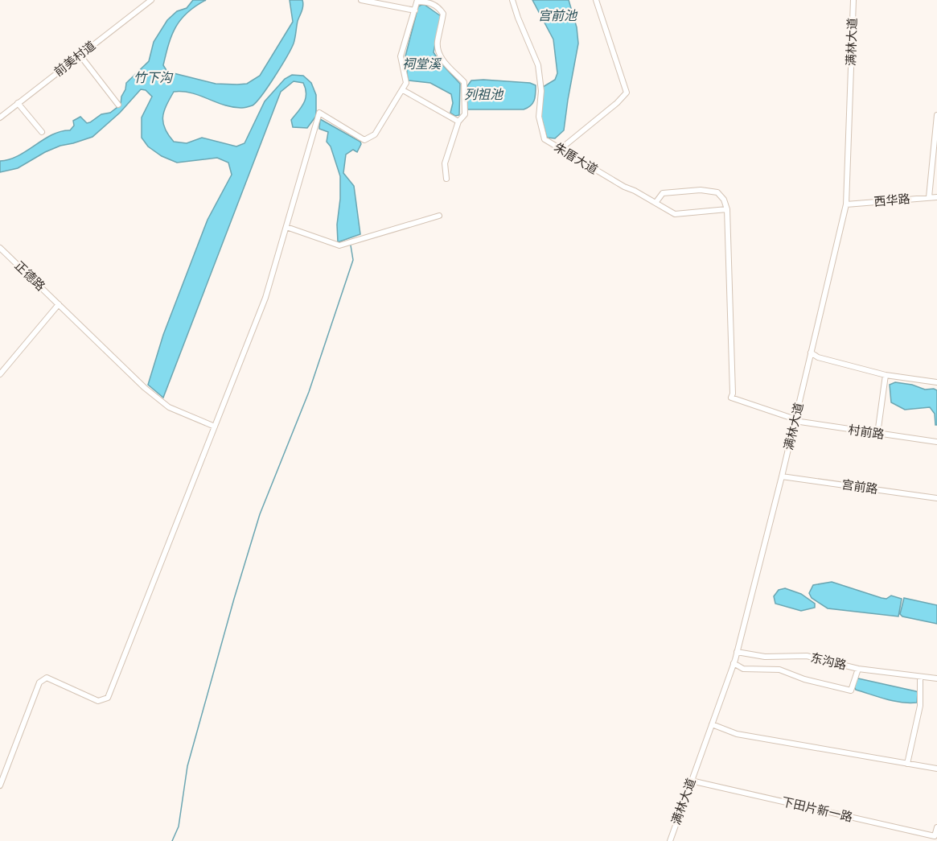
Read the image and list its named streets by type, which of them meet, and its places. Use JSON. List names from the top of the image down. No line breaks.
{"streets":{"street":["满林大道","前美村道","朱厝大道","西华路","正德路","村前路","宫前路","东沟路","下田片新一路"]},"crossings":[["满林大道","西华路"],["满林大道","村前路"],["满林大道","宫前路"],["满林大道","东沟路"],["满林大道","下田片新一路"],["朱厝大道","村前路"]],"water":["宫前池","祠堂溪","竹下沟","列祖池"]}
